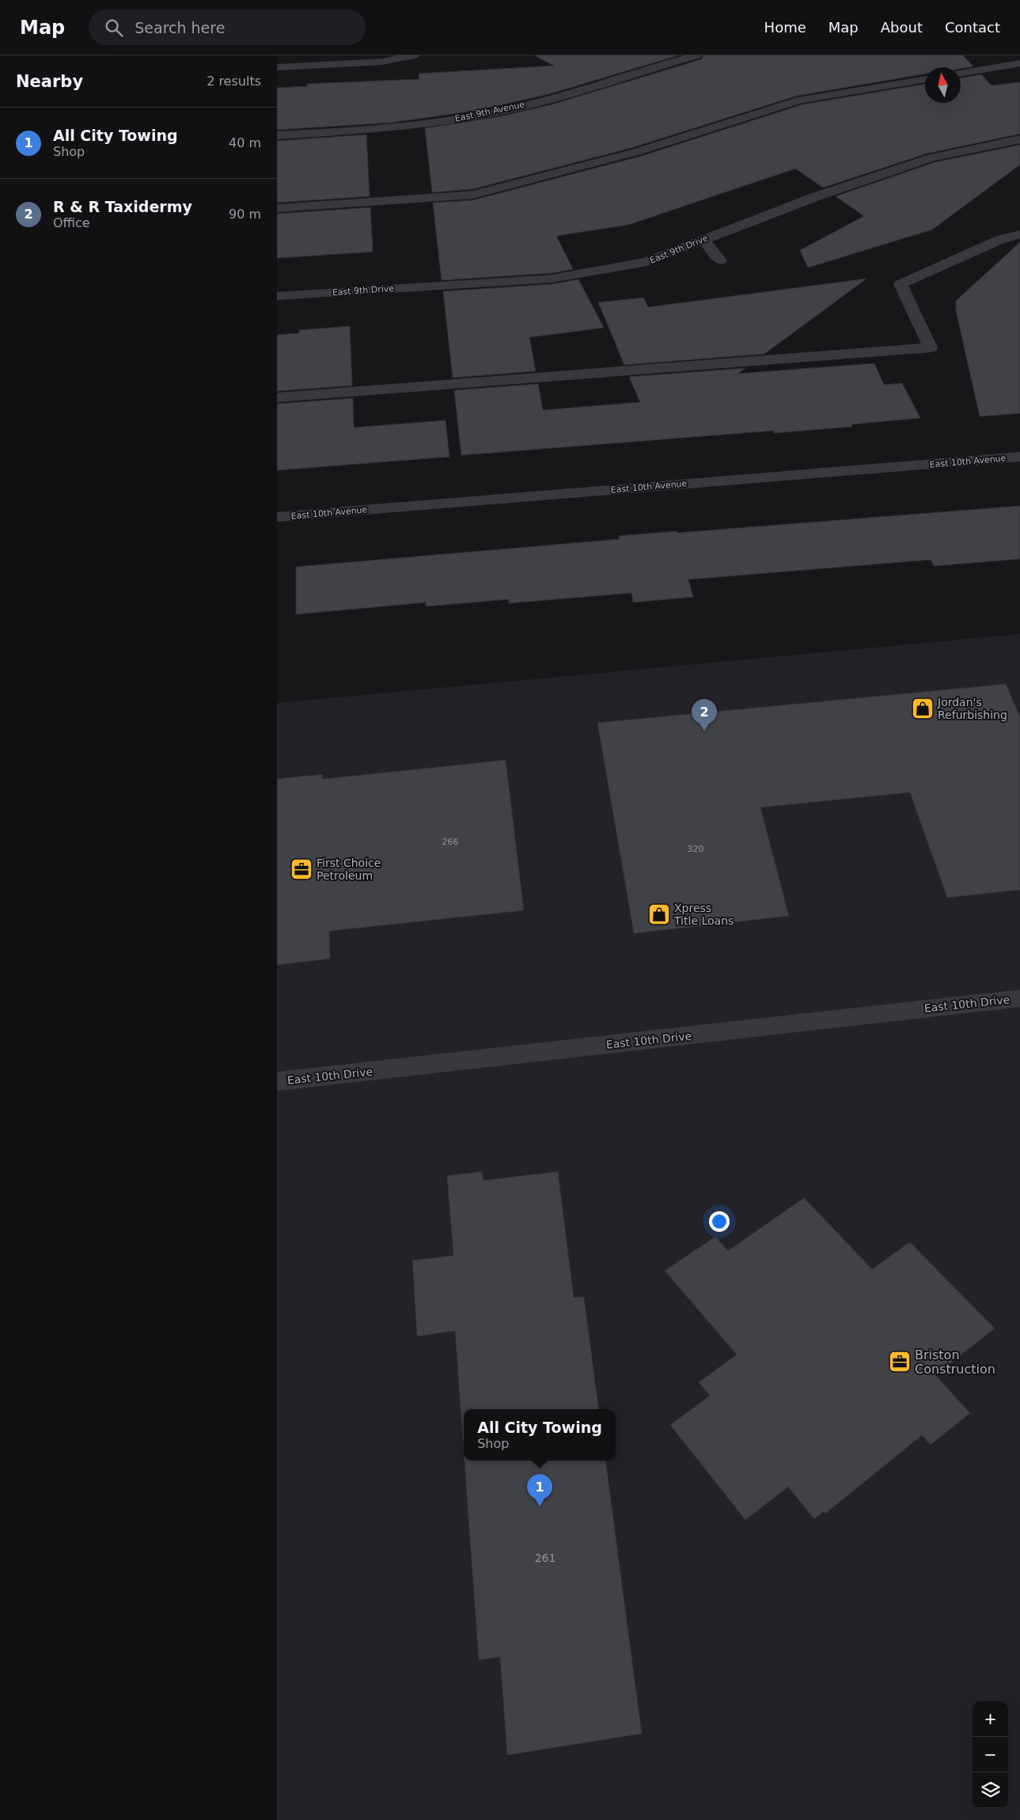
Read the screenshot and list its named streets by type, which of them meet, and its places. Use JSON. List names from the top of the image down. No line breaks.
{"streets":{"street":["East 9th Avenue","East 9th Drive","East 10th Avenue","East 10th Drive"]},"places":{"shop":["Jordan's Refurbishing","Xpress Title Loans"],"office":["First Choice Petroleum","Briston Construction"]},"house_numbers":["266","320","261"],"north":"top","page":{"header":"Map","search":"Search here","nav":["Home","Map","About","Contact"],"heading":["Nearby","2 results"],"list":[{"mark":"1","name":"All City Towing","note":"Shop","value":"40 m"},{"mark":"2","name":"R & R Taxidermy","note":"Office","value":"90 m"}],"pins":["2","1"],"popup":["All City Towing","Shop"],"map_buttons":["+","−"]}}
